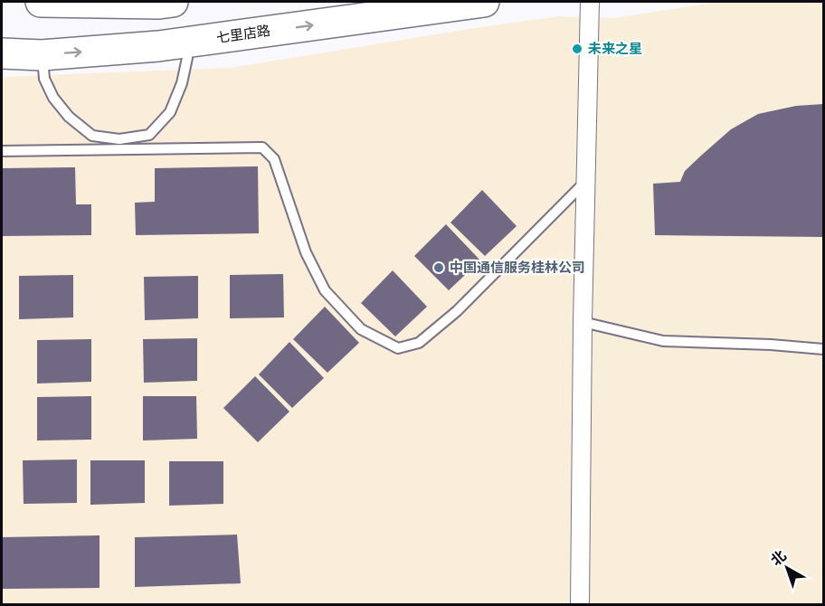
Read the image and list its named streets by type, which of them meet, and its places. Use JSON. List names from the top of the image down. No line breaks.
{"streets":{"highway":["七里店路"]},"one_way":["七里店路"],"places":["未来之星","中国通信服务桂林公司"],"north":"top left"}
